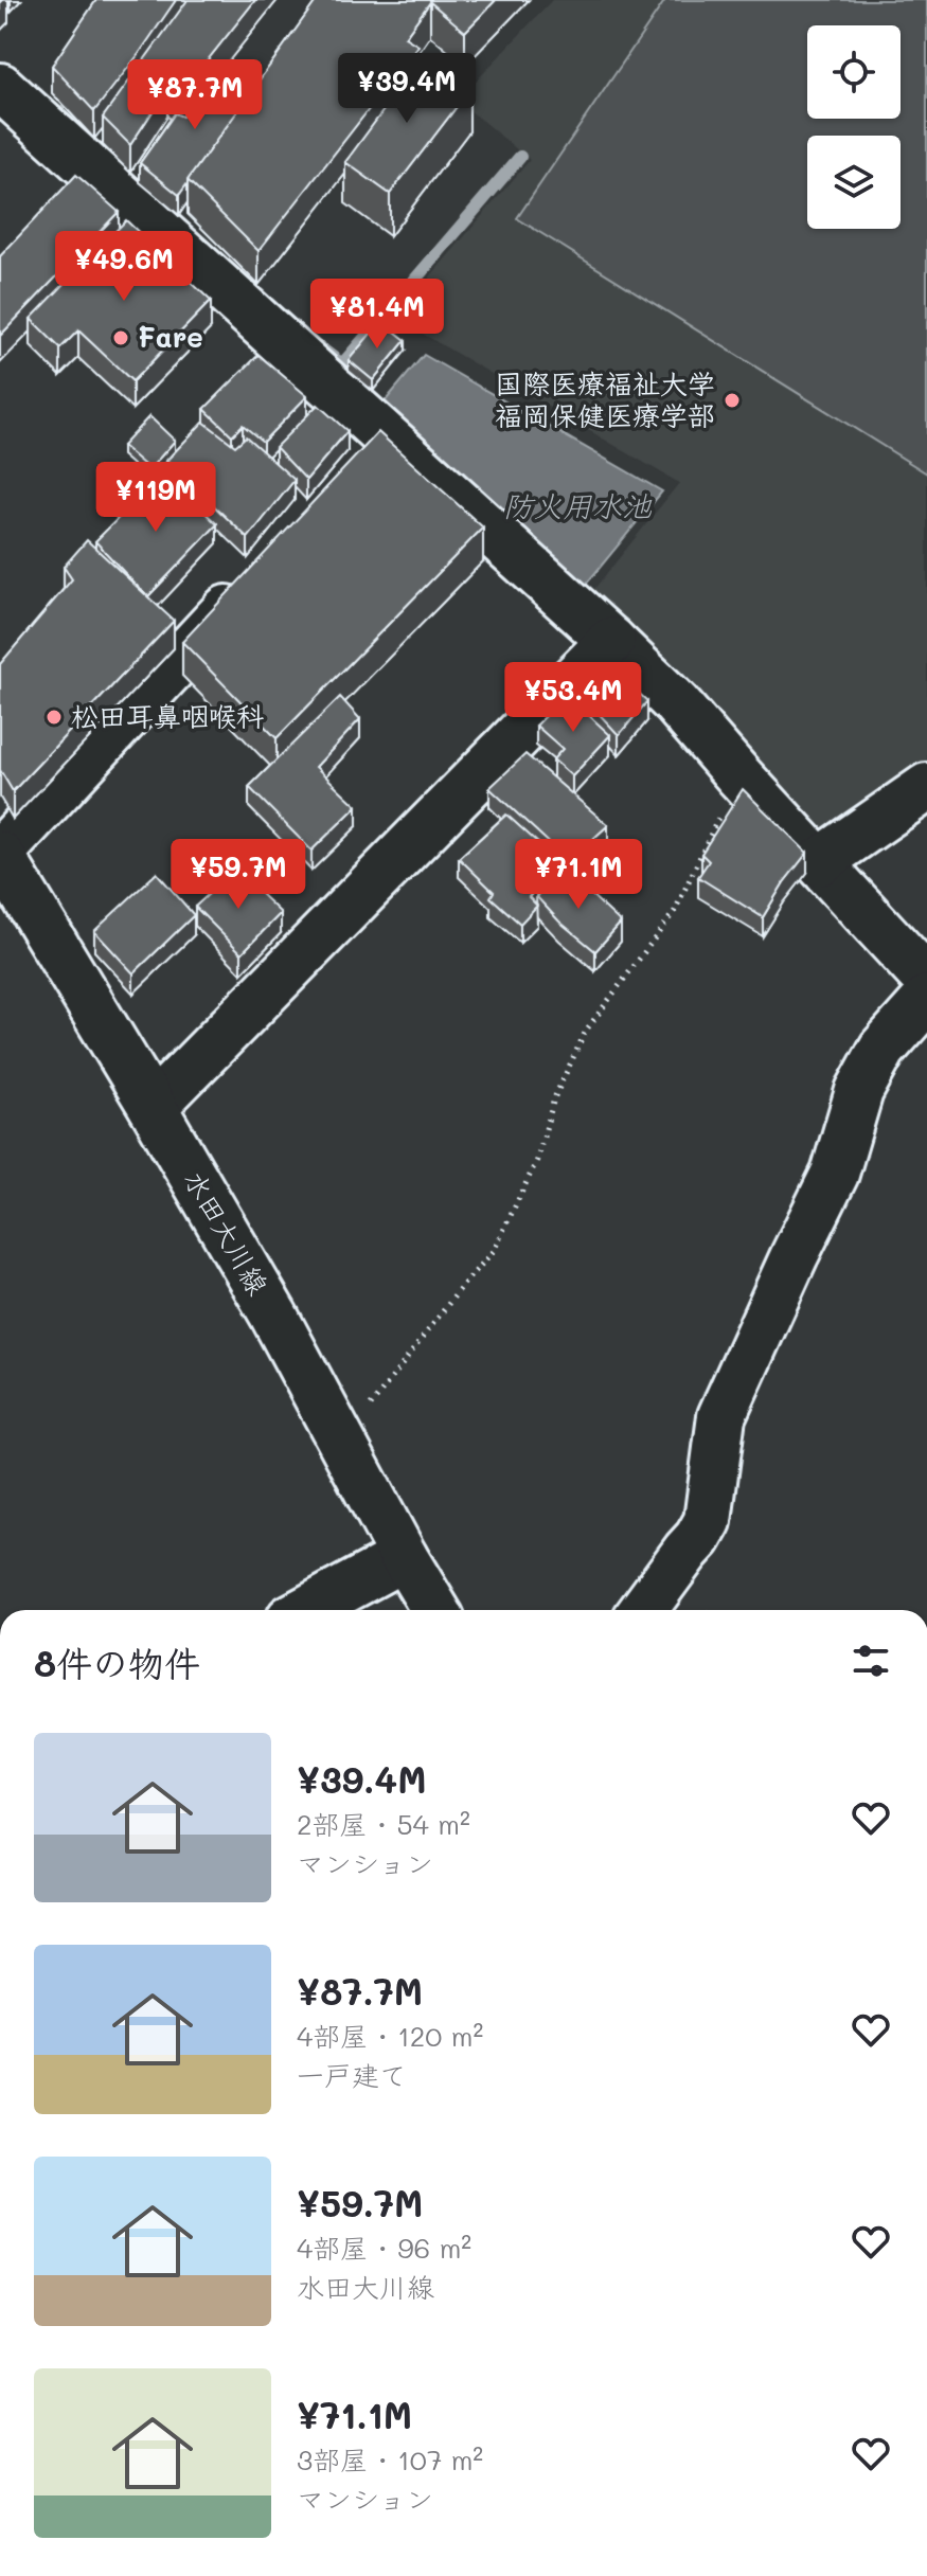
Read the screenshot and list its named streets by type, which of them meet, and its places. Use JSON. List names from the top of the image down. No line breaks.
{"streets":{"street":["水田大川線"]},"water":["防火用水池"],"places":["Fare","国際医療福祉大学 福岡保健医療学部","松田耳鼻咽喉科"],"page":{"price":["¥39.4M","¥87.7M","¥49.6M","¥81.4M","¥119M","¥53.4M","¥59.7M","¥71.1M"],"heading":"8件の物件","list":[{"name":"¥39.4M","note":"2部屋 · 54 m² · マンション"},{"name":"¥87.7M","note":"4部屋 · 120 m² · 一戸建て"},{"name":"¥59.7M","note":"4部屋 · 96 m² · 水田大川線"},{"name":"¥71.1M","note":"3部屋 · 107 m² · マンション"}]}}
